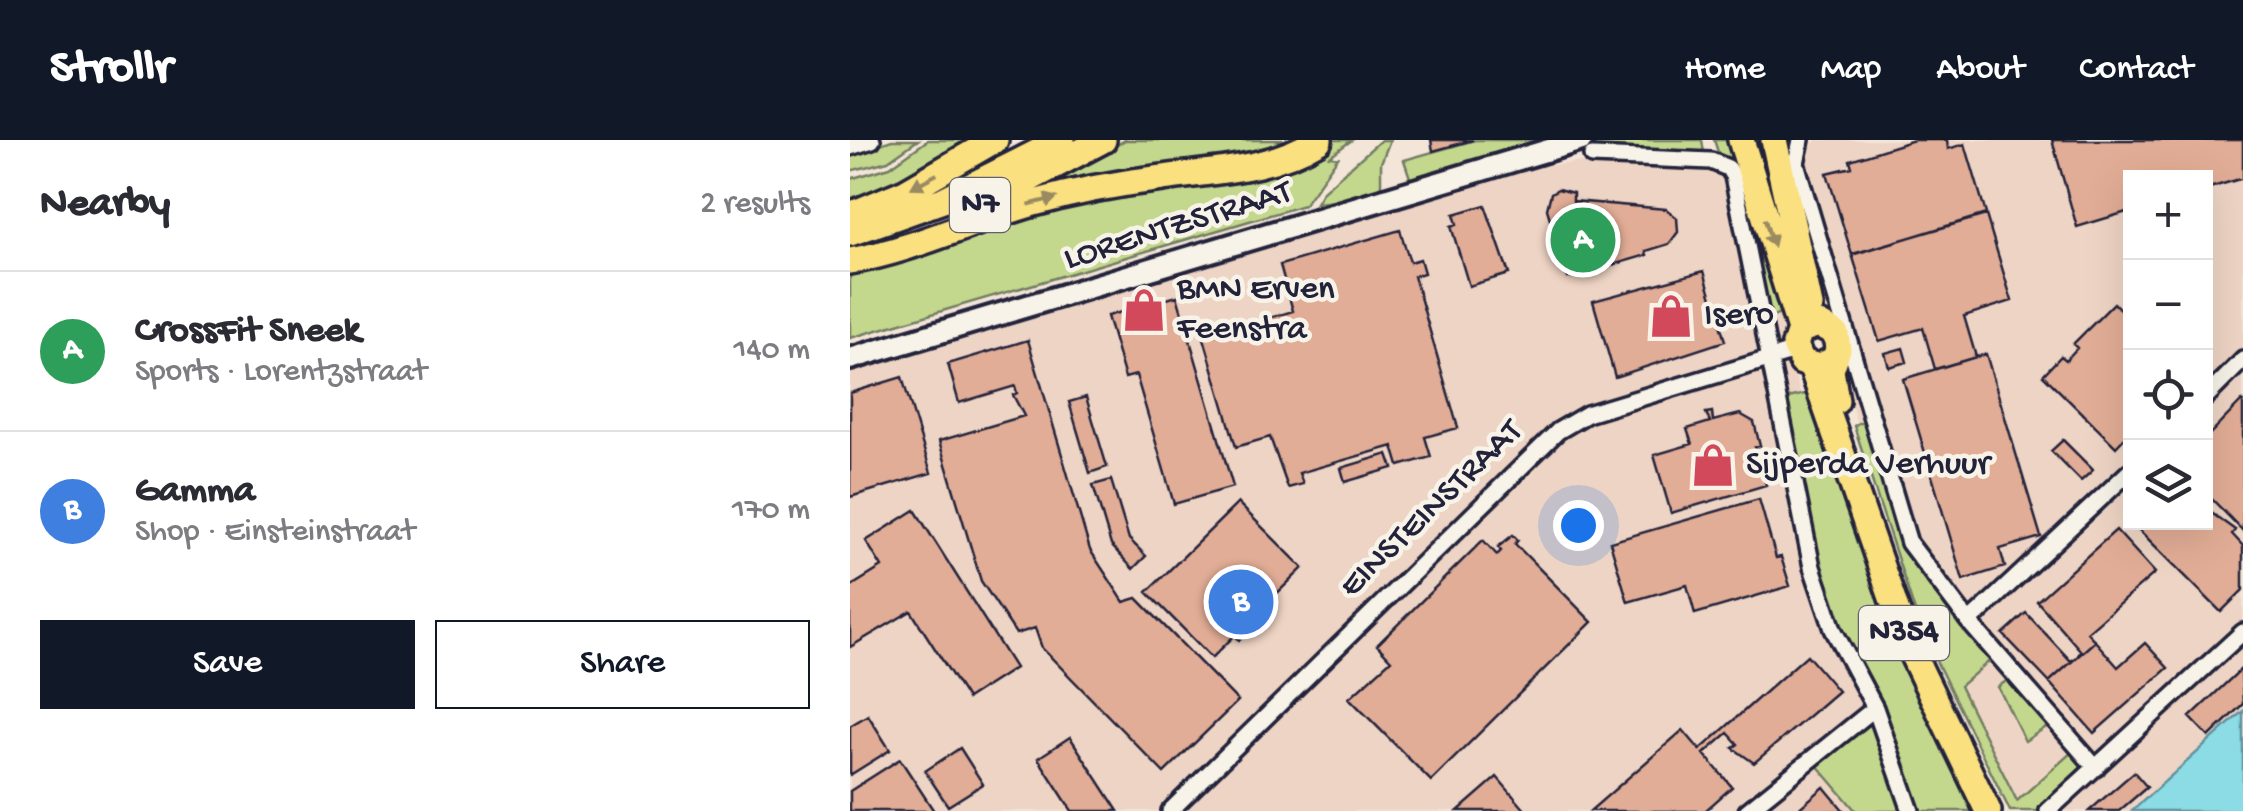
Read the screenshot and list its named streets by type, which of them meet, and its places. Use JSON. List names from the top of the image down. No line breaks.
{"streets":{"main road":["N7","N354"],"street":["LORENTZSTRAAT","EINSTEINSTRAAT"]},"crossings":[["LORENTZSTRAAT","EINSTEINSTRAAT"],["EINSTEINSTRAAT","N354"]],"places":{"shop":["BMN Erven Feenstra","Isero","Sijperda Verhuur"]},"page":{"header":"Strollr","nav":["Home","Map","About","Contact"],"heading":["Nearby","2 results"],"map_buttons":["+","−"],"pins":["A","B"],"list":[{"mark":"A","name":"CrossFit Sneek","note":"Sports · Lorentzstraat","value":"140 m"},{"mark":"B","name":"Gamma","note":"Shop · Einsteinstraat","value":"170 m"}],"buttons":["Save","Share"]}}
